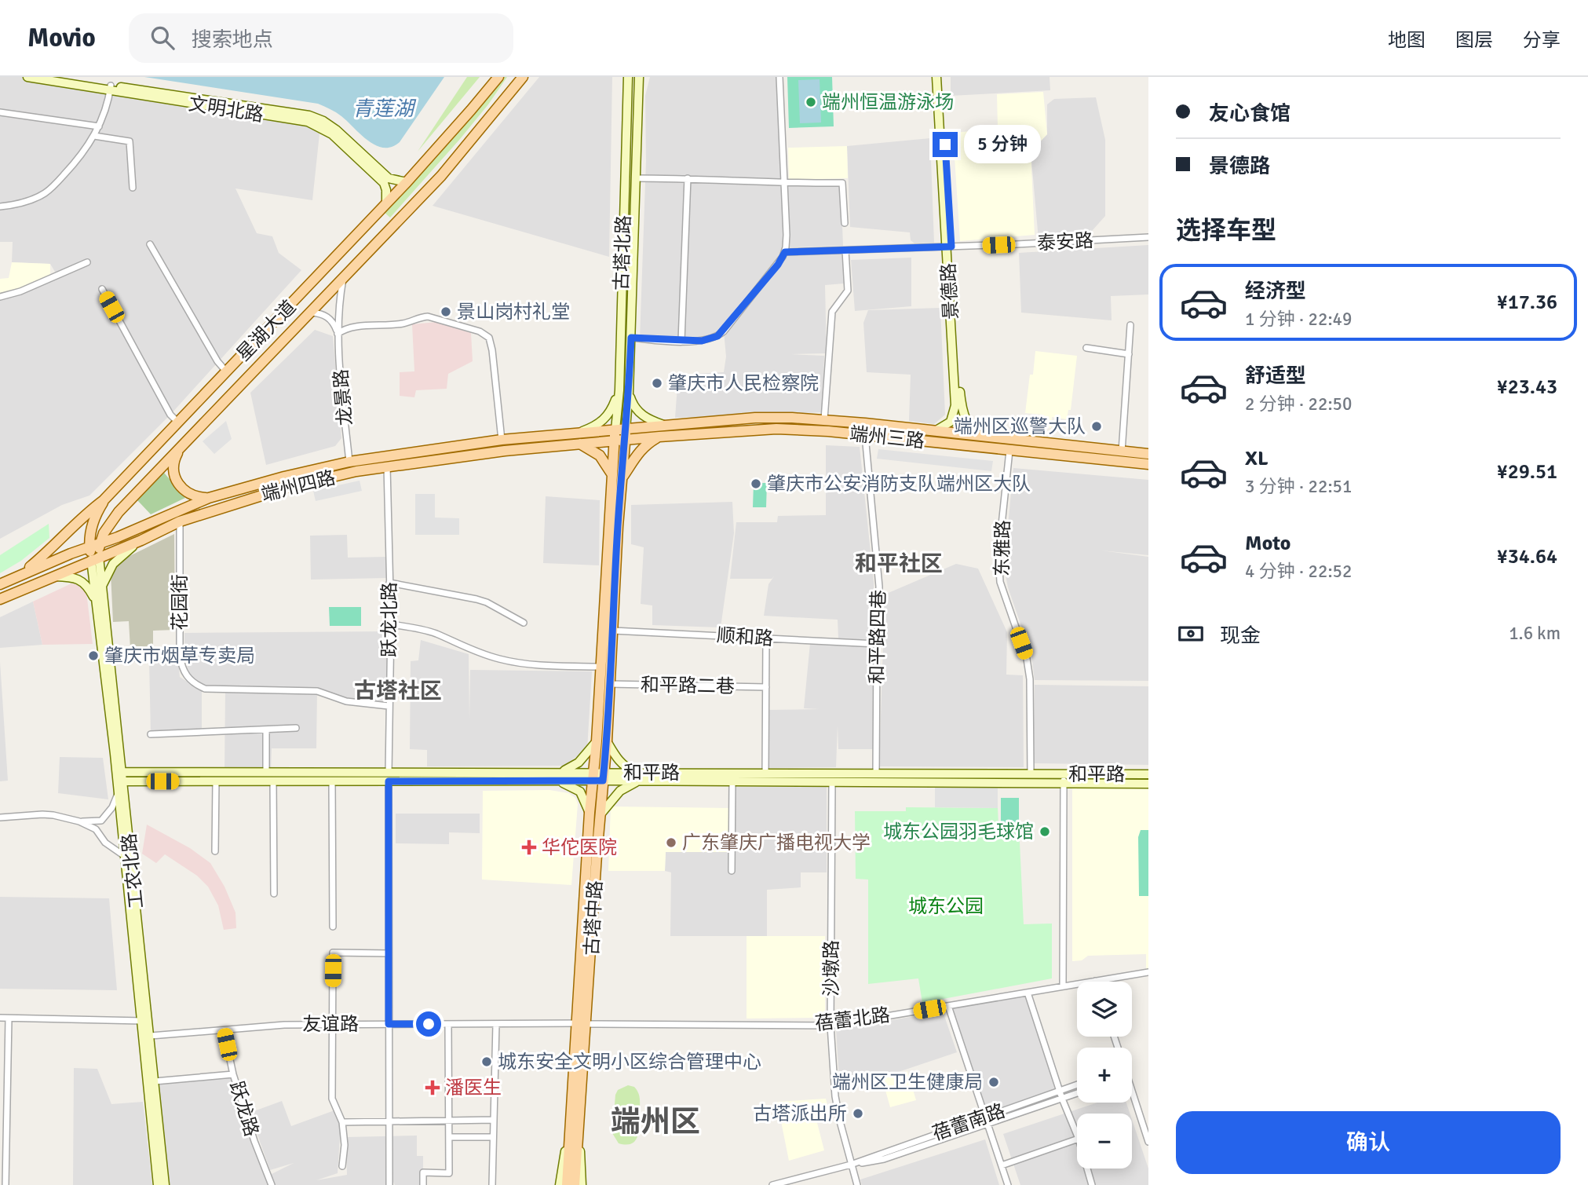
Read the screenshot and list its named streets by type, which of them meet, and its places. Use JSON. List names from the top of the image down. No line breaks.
{"streets":{"main road":["文明北路","古塔北路","景德路","星湖大道","端州三路","端州四路","和平路","工农北路","古塔中路"],"street":["泰安路","龙景路","东雅路","花园街","跃龙北路","顺和路","和平路四巷","和平路二巷","沙墩路","蓓蕾北路","友谊路","跃龙路","蓓蕾南路"]},"crossings":[["文明北路","星湖大道"],["泰安路","景德路"],["古塔北路","端州三路"],["古塔北路","端州四路"],["景德路","端州三路"],["星湖大道","龙景路"],["星湖大道","端州四路"],["龙景路","端州四路"],["端州三路","端州四路"],["端州三路","东雅路"],["端州三路","和平路四巷"],["端州三路","古塔中路"],["端州四路","花园街"],["端州四路","跃龙北路"],["端州四路","工农北路"],["端州四路","古塔中路"],["东雅路","和平路"],["花园街","跃龙北路"],["跃龙北路","和平路"],["跃龙北路","友谊路"],["顺和路","和平路四巷"],["顺和路","古塔中路"],["和平路四巷","和平路"],["和平路二巷","古塔中路"],["和平路","工农北路"],["和平路","古塔中路"],["和平路","沙墩路"],["工农北路","友谊路"],["古塔中路","蓓蕾北路"],["古塔中路","友谊路"],["沙墩路","蓓蕾北路"],["沙墩路","蓓蕾南路"],["蓓蕾北路","友谊路"],["友谊路","跃龙路"]],"districts":["和平社区","古塔社区","端州区"],"water":["青莲湖"],"parks":["城东公园"],"places":{"other":["端州恒温游泳场","景山岗村礼堂","肇庆市人民检察院","端州区巡警大队","肇庆市公安消防支队端州区大队","肇庆市烟草专卖局","城东公园羽毛球馆","广东肇庆广播电视大学","城东安全文明小区综合管理中心","端州区卫生健康局","古塔派出所"],"health":["华佗医院","潘医生"]},"page":{"header":"Movio","search":"搜索地点","nav":["地图","图层","分享"],"banner":["友心食馆","景德路"],"bubble":"5 分钟","heading":"选择车型","list":[{"name":"经济型","note":"1 分钟 · 22:49","value":"¥17.36"},{"name":"舒适型","note":"2 分钟 · 22:50","value":"¥23.43"},{"name":"XL","note":"3 分钟 · 22:51","value":"¥29.51"},{"name":"Moto","note":"4 分钟 · 22:52","value":"¥34.64"}],"pay":["现金","1.6 km"],"map_buttons":["+","−"],"buttons":"确认"}}
